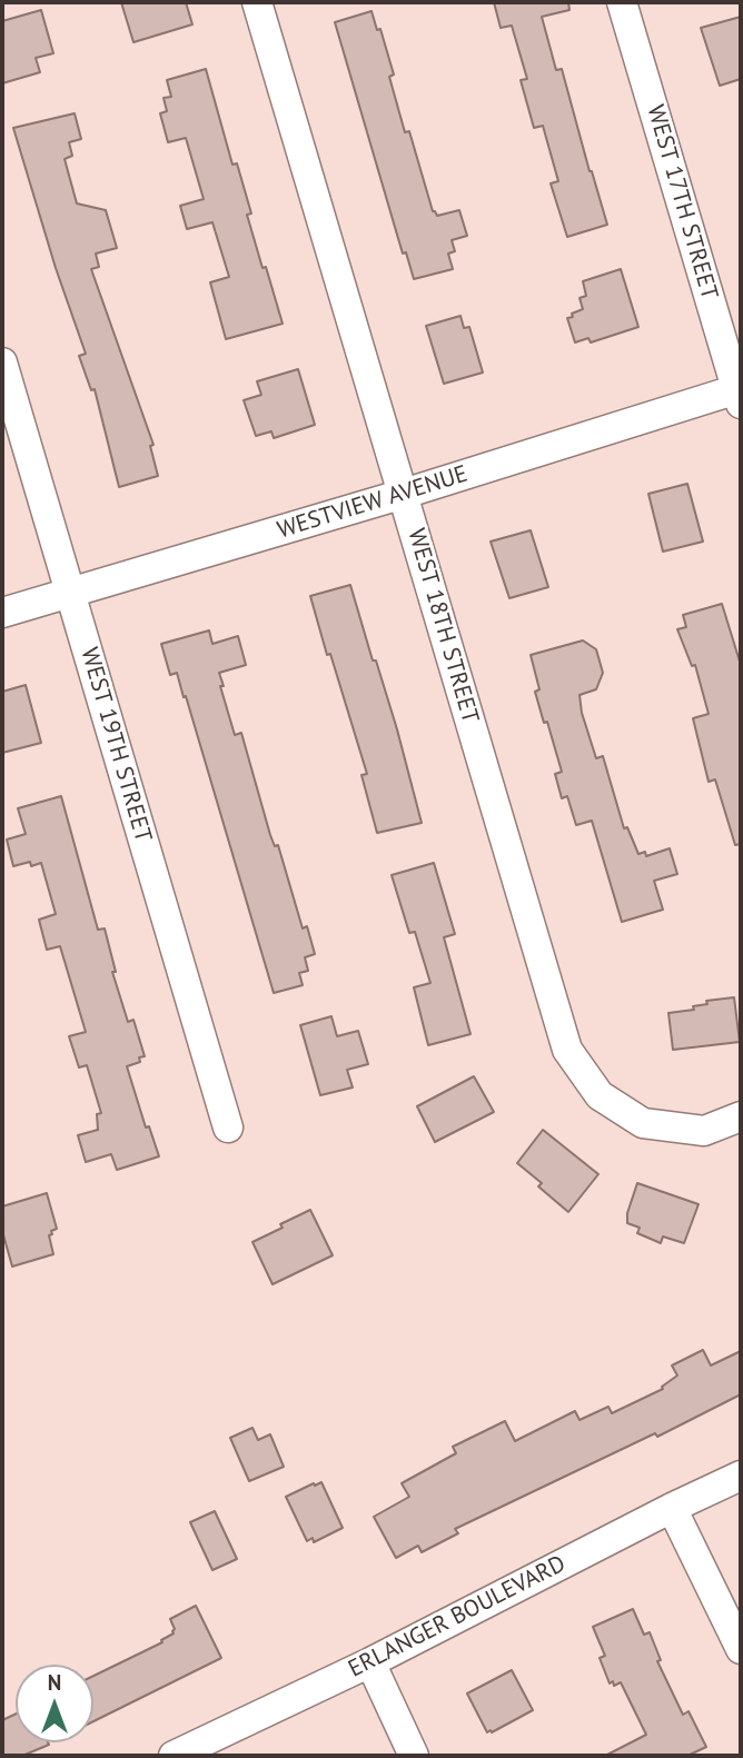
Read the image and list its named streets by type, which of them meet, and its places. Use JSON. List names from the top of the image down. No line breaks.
{"streets":{"street":["WEST 17TH STREET","WESTVIEW AVENUE","WEST 18TH STREET","WEST 19TH STREET","ERLANGER BOULEVARD"]},"crossings":[["WEST 17TH STREET","WESTVIEW AVENUE"],["WESTVIEW AVENUE","WEST 18TH STREET"],["WESTVIEW AVENUE","WEST 19TH STREET"]],"north":"top"}
